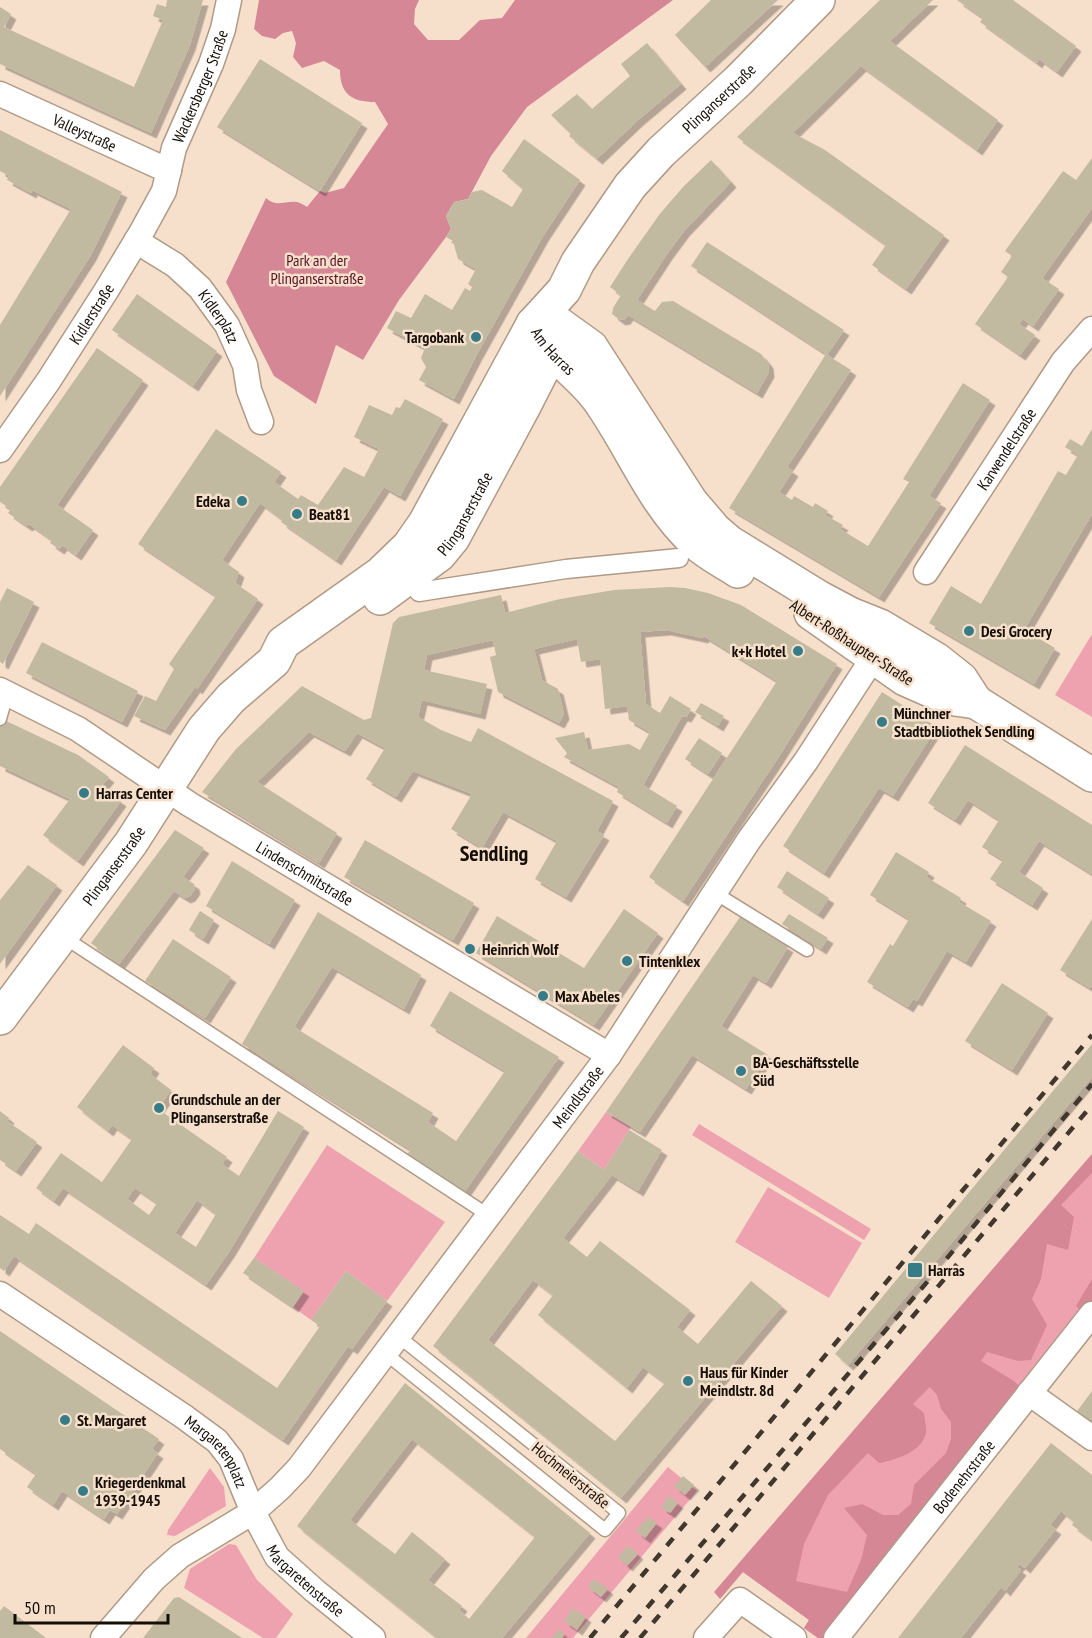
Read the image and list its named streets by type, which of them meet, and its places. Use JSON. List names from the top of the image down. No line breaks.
{"streets":{"main road":["Plinganserstraße","Am Harras","Albert-Roßhaupter-Straße"],"street":["Wackersberger Straße","Valleystraße","Kidlerstraße","Kidlerplatz","Karwendelstraße","Lindenschmitstraße","Meindlstraße","Margaretenplatz","Bodenehrstraße","Margaretenstraße"],"lane":["Hochmeierstraße"]},"crossings":[["Wackersberger Straße","Valleystraße"],["Wackersberger Straße","Kidlerstraße"],["Plinganserstraße","Am Harras"],["Plinganserstraße","Lindenschmitstraße"],["Valleystraße","Kidlerstraße"],["Kidlerstraße","Kidlerplatz"],["Am Harras","Albert-Roßhaupter-Straße"],["Albert-Roßhaupter-Straße","Meindlstraße"],["Lindenschmitstraße","Meindlstraße"],["Meindlstraße","Margaretenplatz"],["Meindlstraße","Hochmeierstraße"],["Meindlstraße","Margaretenstraße"],["Margaretenplatz","Margaretenstraße"]],"districts":["Sendling"],"parks":["Park an der Plinganserstraße"],"places":{"other":["Targobank","Edeka","Beat81","Desi Grocery","k+k Hotel","Münchner Stadtbibliothek Sendling","Harras Center","Heinrich Wolf","Tintenklex","Max Abeles","BA-Geschäftsstelle Süd","Grundschule an der Plinganserstraße","Haus für Kinder Meindlstr. 8d","St. Margaret","Kriegerdenkmal 1939-1945"],"transit":["Harras"]},"scale_bar":"50 m"}
